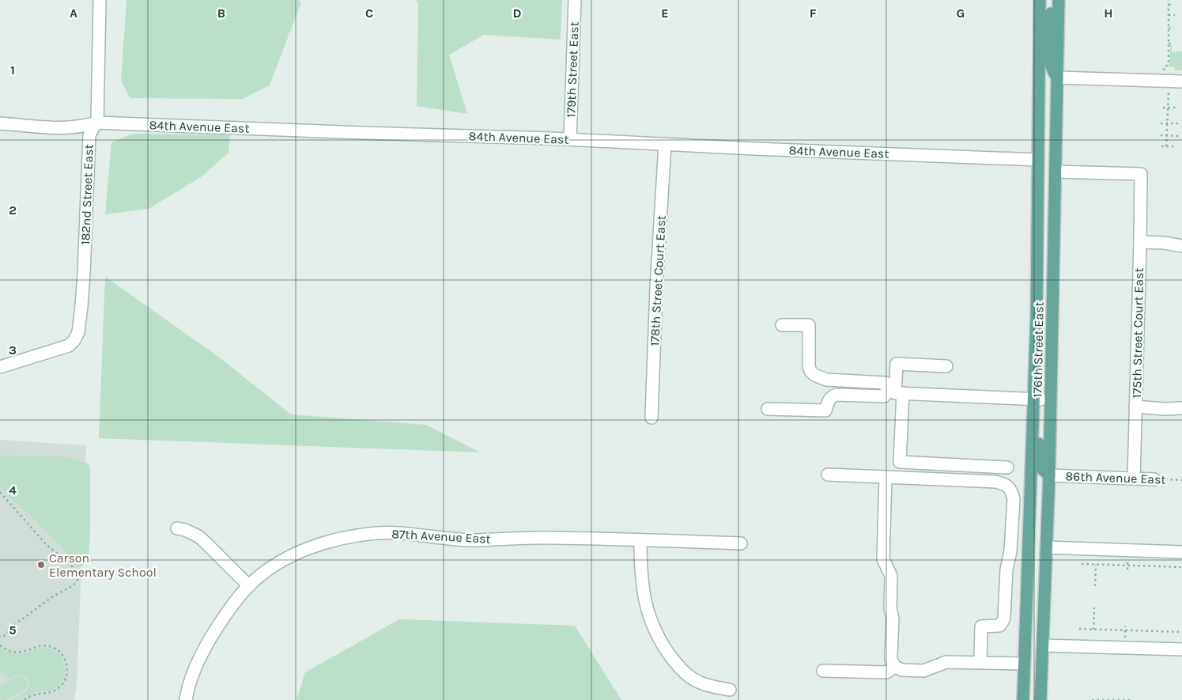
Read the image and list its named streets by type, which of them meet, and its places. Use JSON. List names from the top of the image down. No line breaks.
{"streets":{"main road":["176th Street East"],"street":["179th Street East","84th Avenue East","182nd Street East","178th Street Court East","175th Street Court East","86th Avenue East","87th Avenue East"]},"crossings":[["179th Street East","84th Avenue East"],["84th Avenue East","182nd Street East"],["84th Avenue East","178th Street Court East"],["84th Avenue East","176th Street East"],["175th Street Court East","176th Street East"],["175th Street Court East","86th Avenue East"],["176th Street East","86th Avenue East"]],"places":["Carson Elementary School"],"grid":{"columns":["A","B","C","D","E","F","G","H"],"rows":["1","2","3","4","5"]}}
